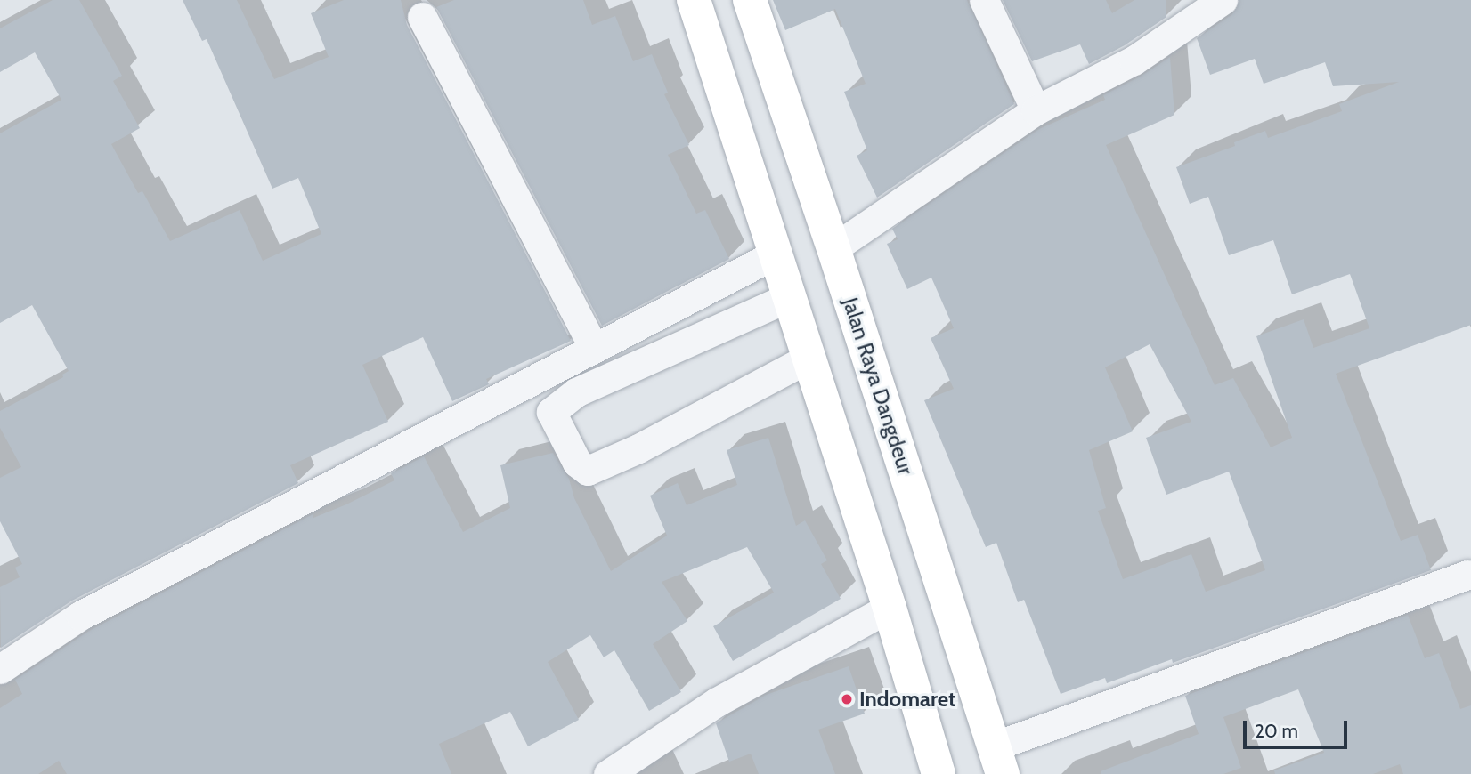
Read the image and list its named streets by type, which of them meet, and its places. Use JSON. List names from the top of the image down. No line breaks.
{"streets":{"highway":["Jalan Raya Dangdeur"]},"places":["Indomaret"],"scale_bar":"20 m"}
